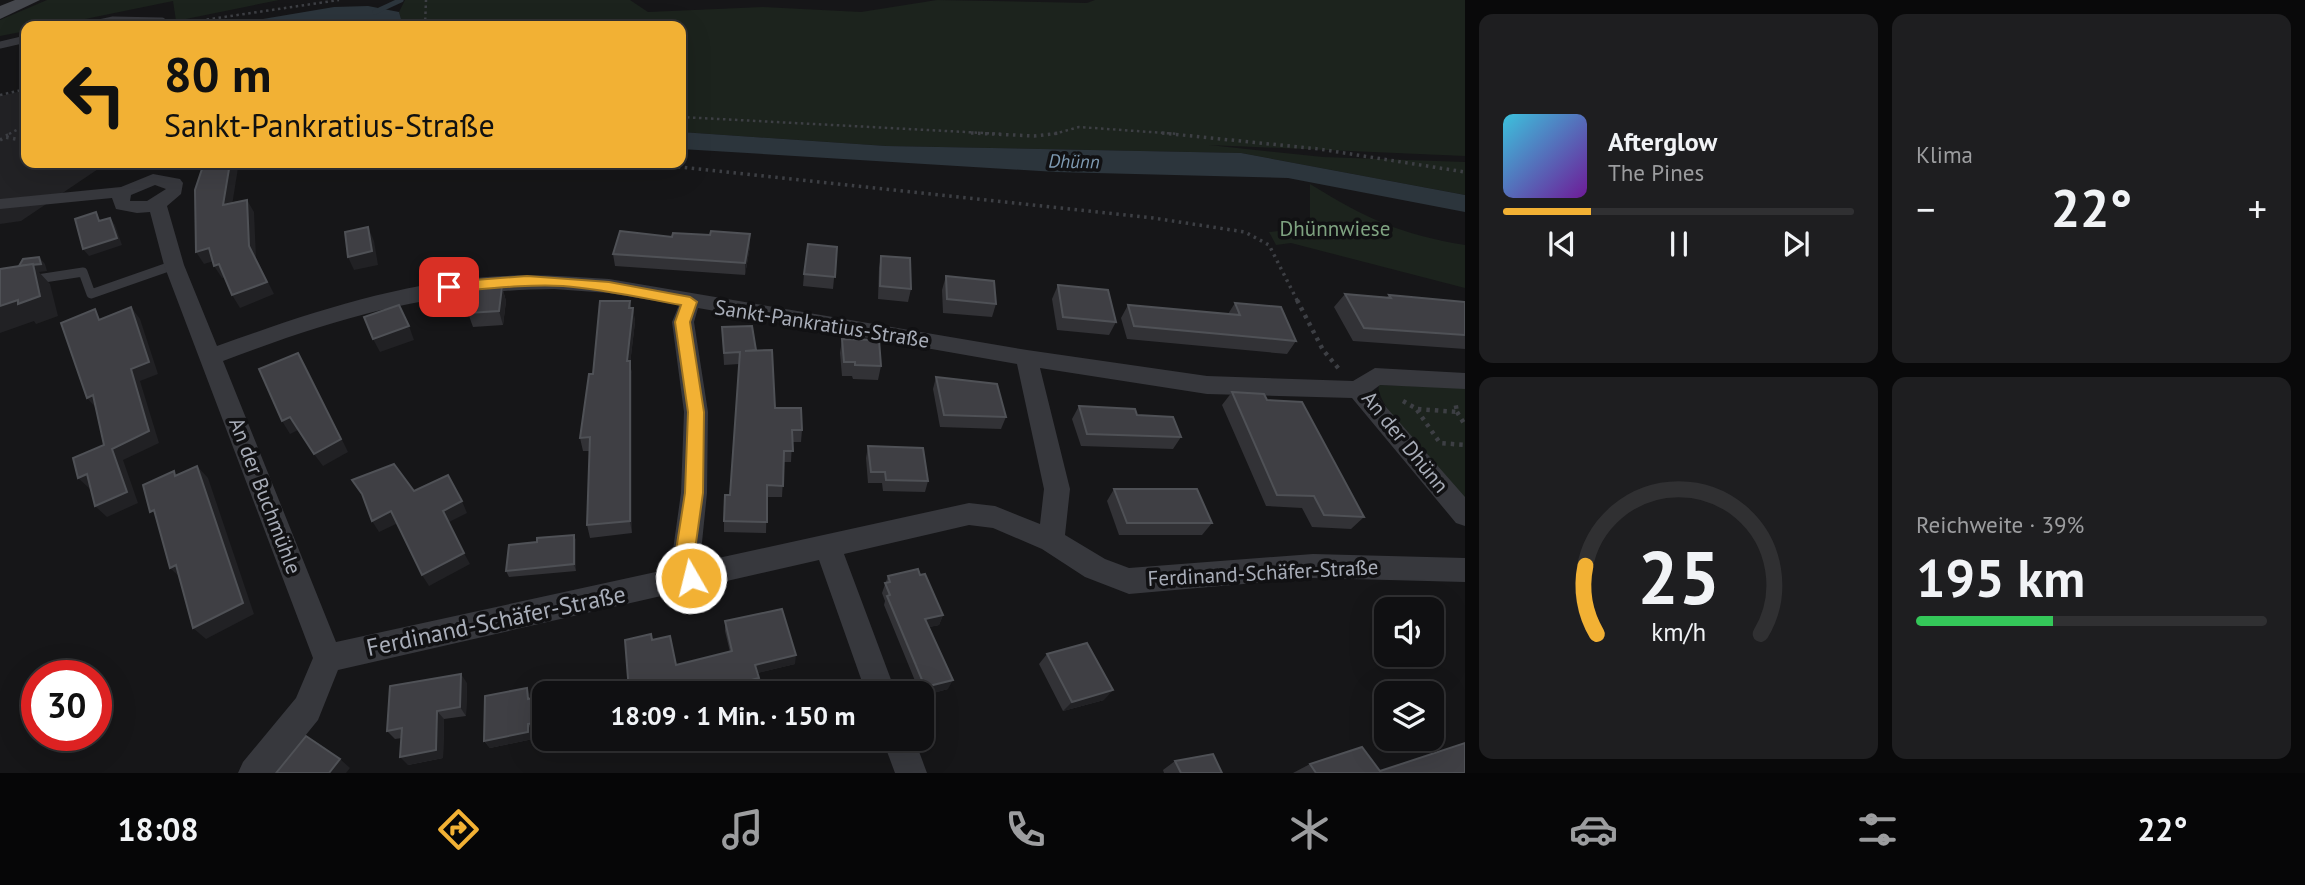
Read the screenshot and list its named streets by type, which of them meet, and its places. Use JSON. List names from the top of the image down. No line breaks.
{"streets":{"street":["Sankt-Pankratius-Straße","An der Dhünn","An der Buchmühle","Ferdinand-Schäfer-Straße"]},"crossings":[["Sankt-Pankratius-Straße","An der Dhünn"],["Sankt-Pankratius-Straße","An der Buchmühle"],["An der Buchmühle","Ferdinand-Schäfer-Straße"]],"water":["Dhünn"],"parks":["Dhünnwiese"],"page":{"tile":["Klima",["Reichweite · 39%","195 km"]],"turn":["80 m","Sankt-Pankratius-Straße"],"song":["Afterglow","The Pines"],"heat":["−","22°","+"],"limit":"30","trip":"18:09 · 1 Min. · 150 m","tabs":["18:08","22°"],"gauge":["25","km/h"]}}
